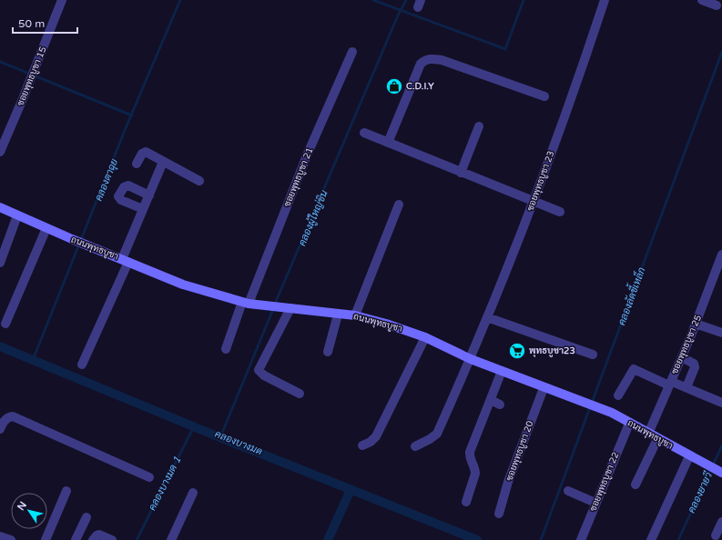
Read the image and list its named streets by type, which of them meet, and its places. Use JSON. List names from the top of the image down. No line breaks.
{"streets":{"main road":["ถนนพุทธบูชา"],"street":["ซอยพุทธบูชา 15","ซอยพุทธบูชา 21","ซอยพุทธบูชา 23","ซอยพุทธบูชา 25","ซอยพุทธบูชา 20","ซอยพุทธบูชา 22"]},"crossings":[["ซอยพุทธบูชา 21","ถนนพุทธบูชา"],["ซอยพุทธบูชา 23","ถนนพุทธบูชา"],["ถนนพุทธบูชา","ซอยพุทธบูชา 25"],["ถนนพุทธบูชา","ซอยพุทธบูชา 20"],["ถนนพุทธบูชา","ซอยพุทธบูชา 22"]],"water":["คลองตาฉุย","คลองผู้ใหญ่ชิน","คลองลัดขี้เหล็ก","คลองบางมด","คลองบางมด 1","คลองยายวี"],"places":{"shop":["C.D.I.Y"],"supermarket":["พุทธบูชา23"]},"scale_bar":"50 m","north":"top left"}
